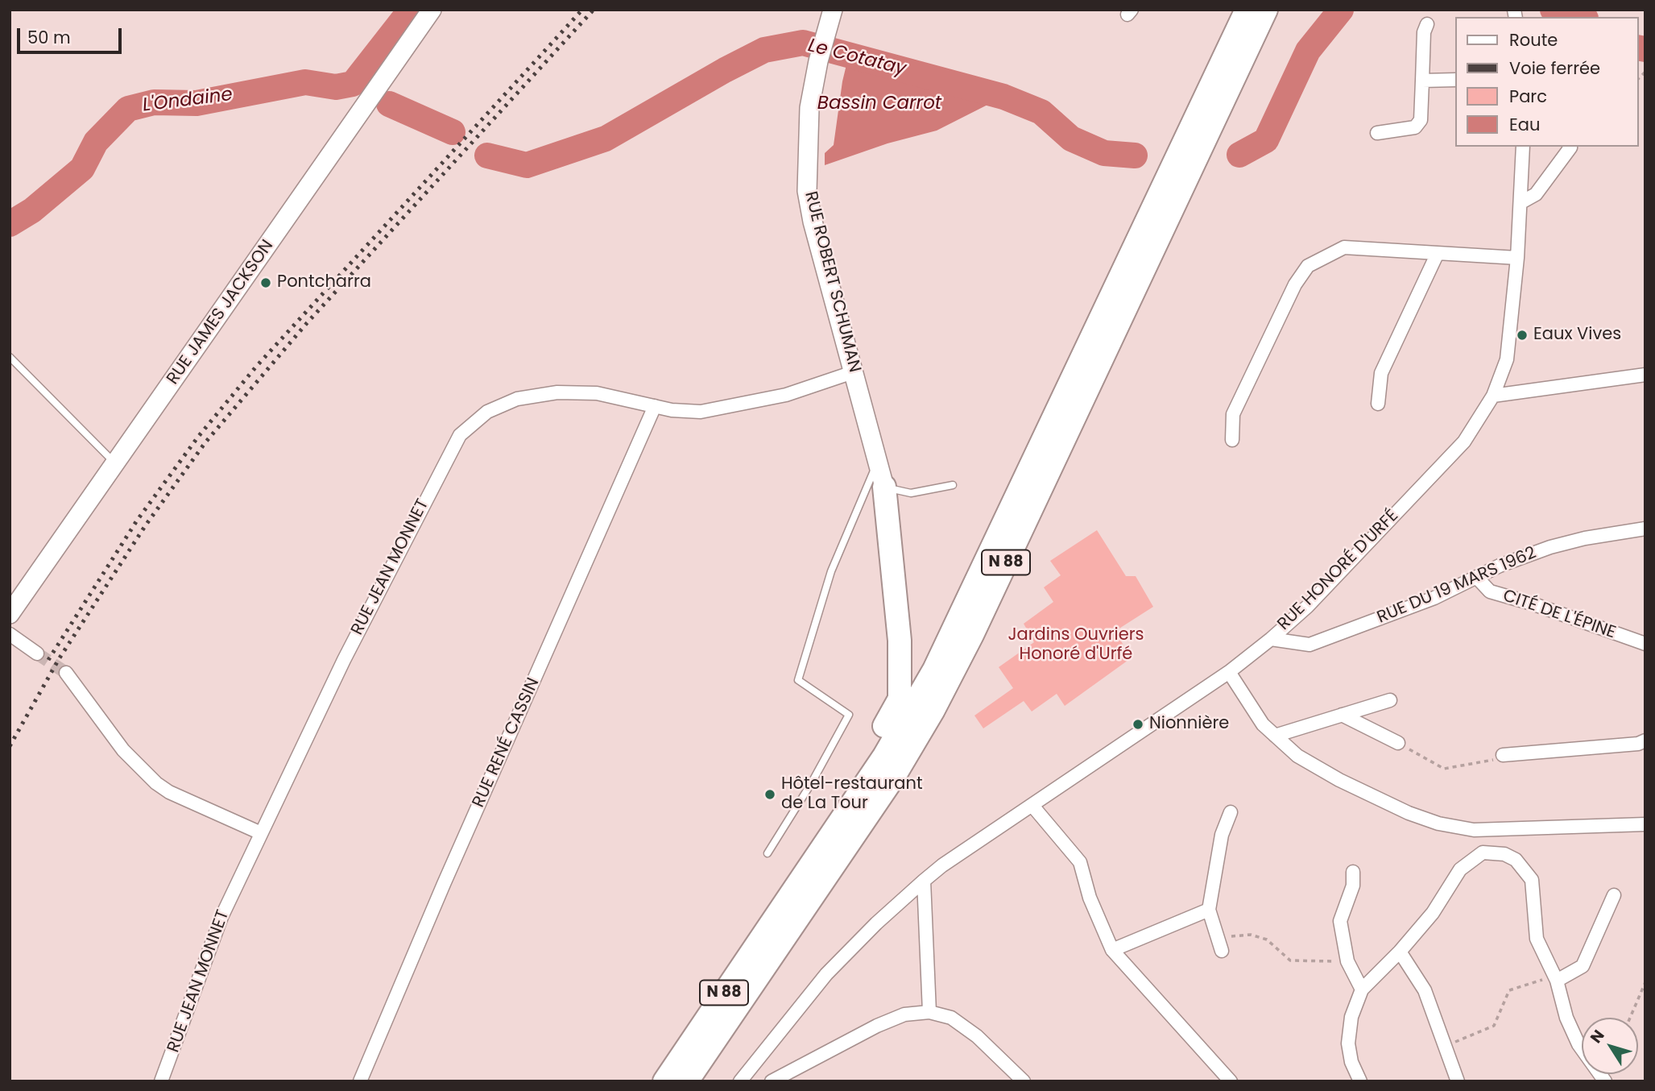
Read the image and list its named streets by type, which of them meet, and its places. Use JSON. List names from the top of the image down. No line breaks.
{"streets":{"highway":["N 88"],"main road":["RUE ROBERT SCHUMAN","RUE JAMES JACKSON"],"street":["RUE JEAN MONNET","RUE HONORÉ D'URFÉ","RUE DU 19 MARS 1962","CITÉ DE L'ÉPINE","RUE RENÉ CASSIN"]},"crossings":[["RUE ROBERT SCHUMAN","RUE JEAN MONNET"],["RUE JEAN MONNET","RUE RENÉ CASSIN"],["RUE HONORÉ D'URFÉ","RUE DU 19 MARS 1962"],["RUE DU 19 MARS 1962","CITÉ DE L'ÉPINE"]],"water":["Le Cotatay","L'Ondaine","Bassin Carrot"],"parks":["Jardins Ouvriers Honoré d'Urfé"],"places":["Pontcharra","Eaux Vives","Nionnière","Hôtel-restaurant de La Tour"],"legend":["Route","Voie ferrée","Parc","Eau"],"scale_bar":"50 m","north":"top left"}
